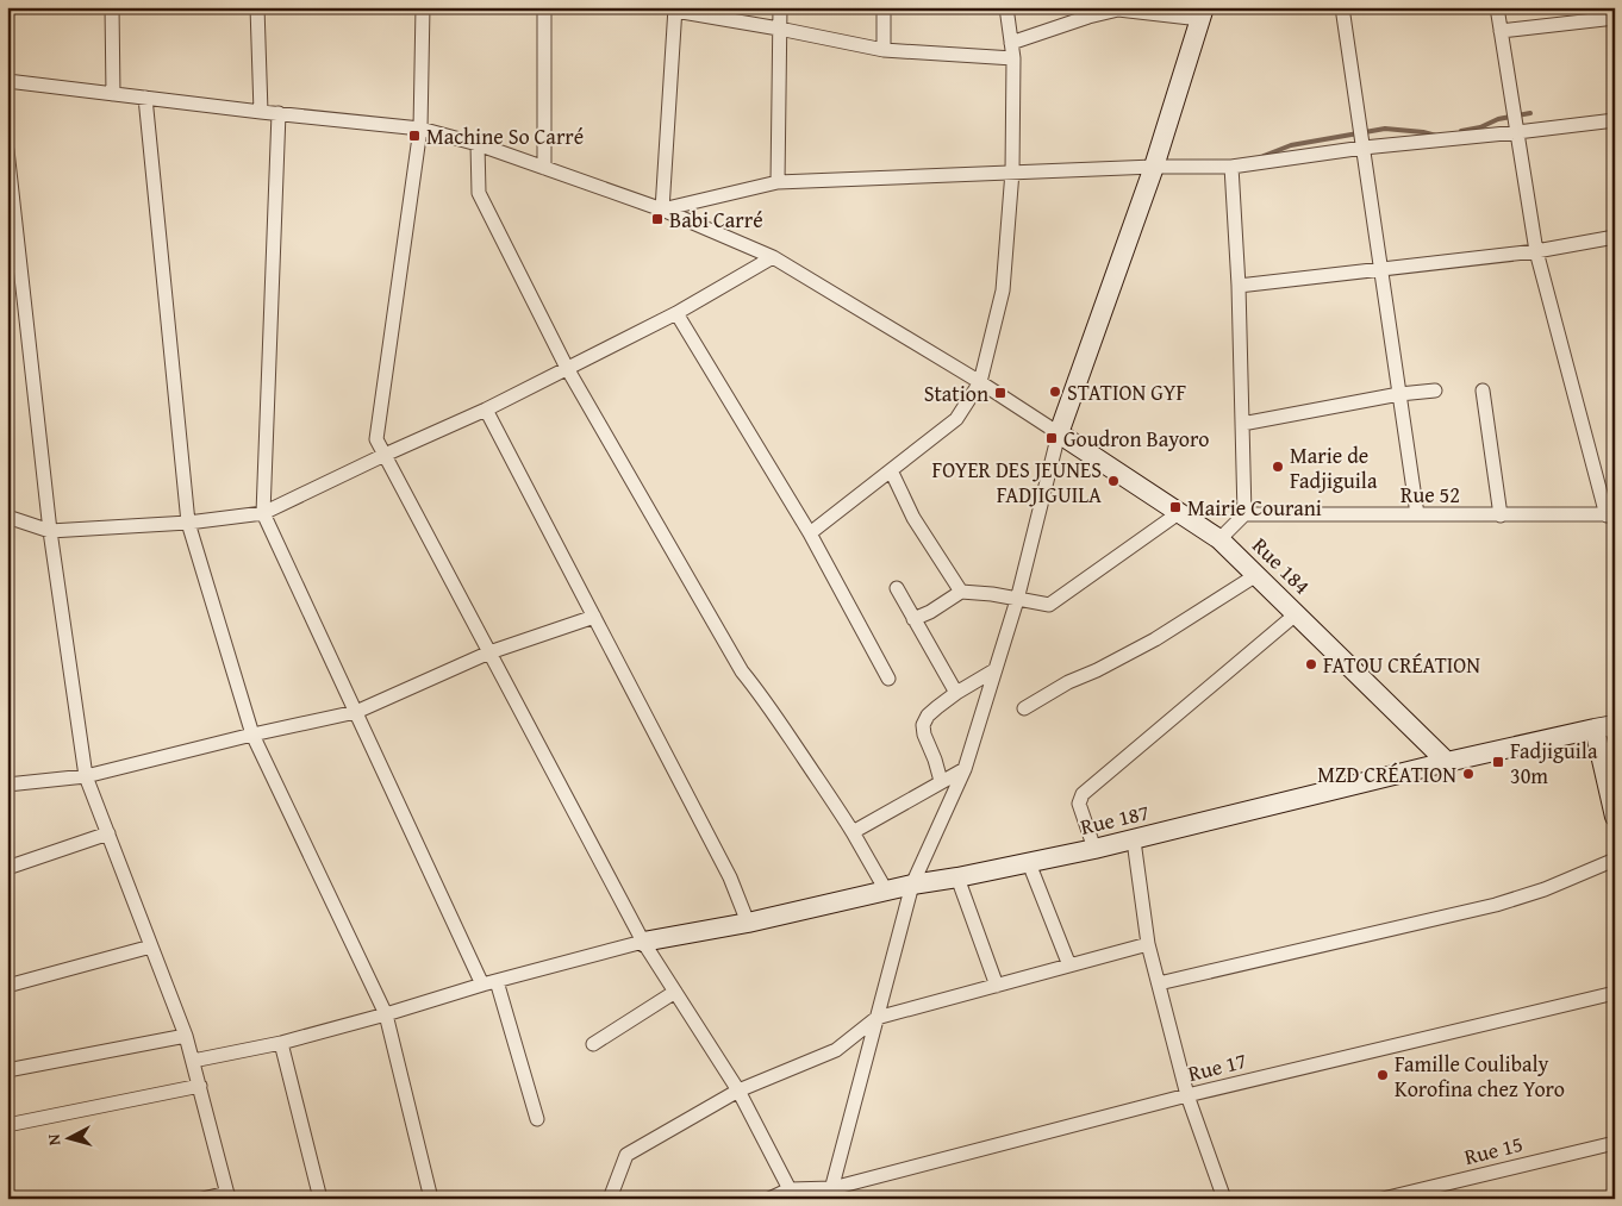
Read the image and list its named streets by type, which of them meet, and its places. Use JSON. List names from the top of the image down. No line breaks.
{"streets":{"street":["Rue 52","Rue 184","Rue 187","Rue 17","Rue 15"]},"crossings":[["Rue 184","Rue 187"]],"places":{"transit":["Machine So Carré","Babi Carré","Station","Goudron Bayoro","Mairie Courani","Fadjiguila 30m"],"other":["STATION GYF","Marie de Fadjiguila","FOYER DES JEUNES FADJIGUILA","FATOU CRÉATION","MZD CRÉATION","Famille Coulibaly Korofina chez Yoro"]},"north":"left"}
